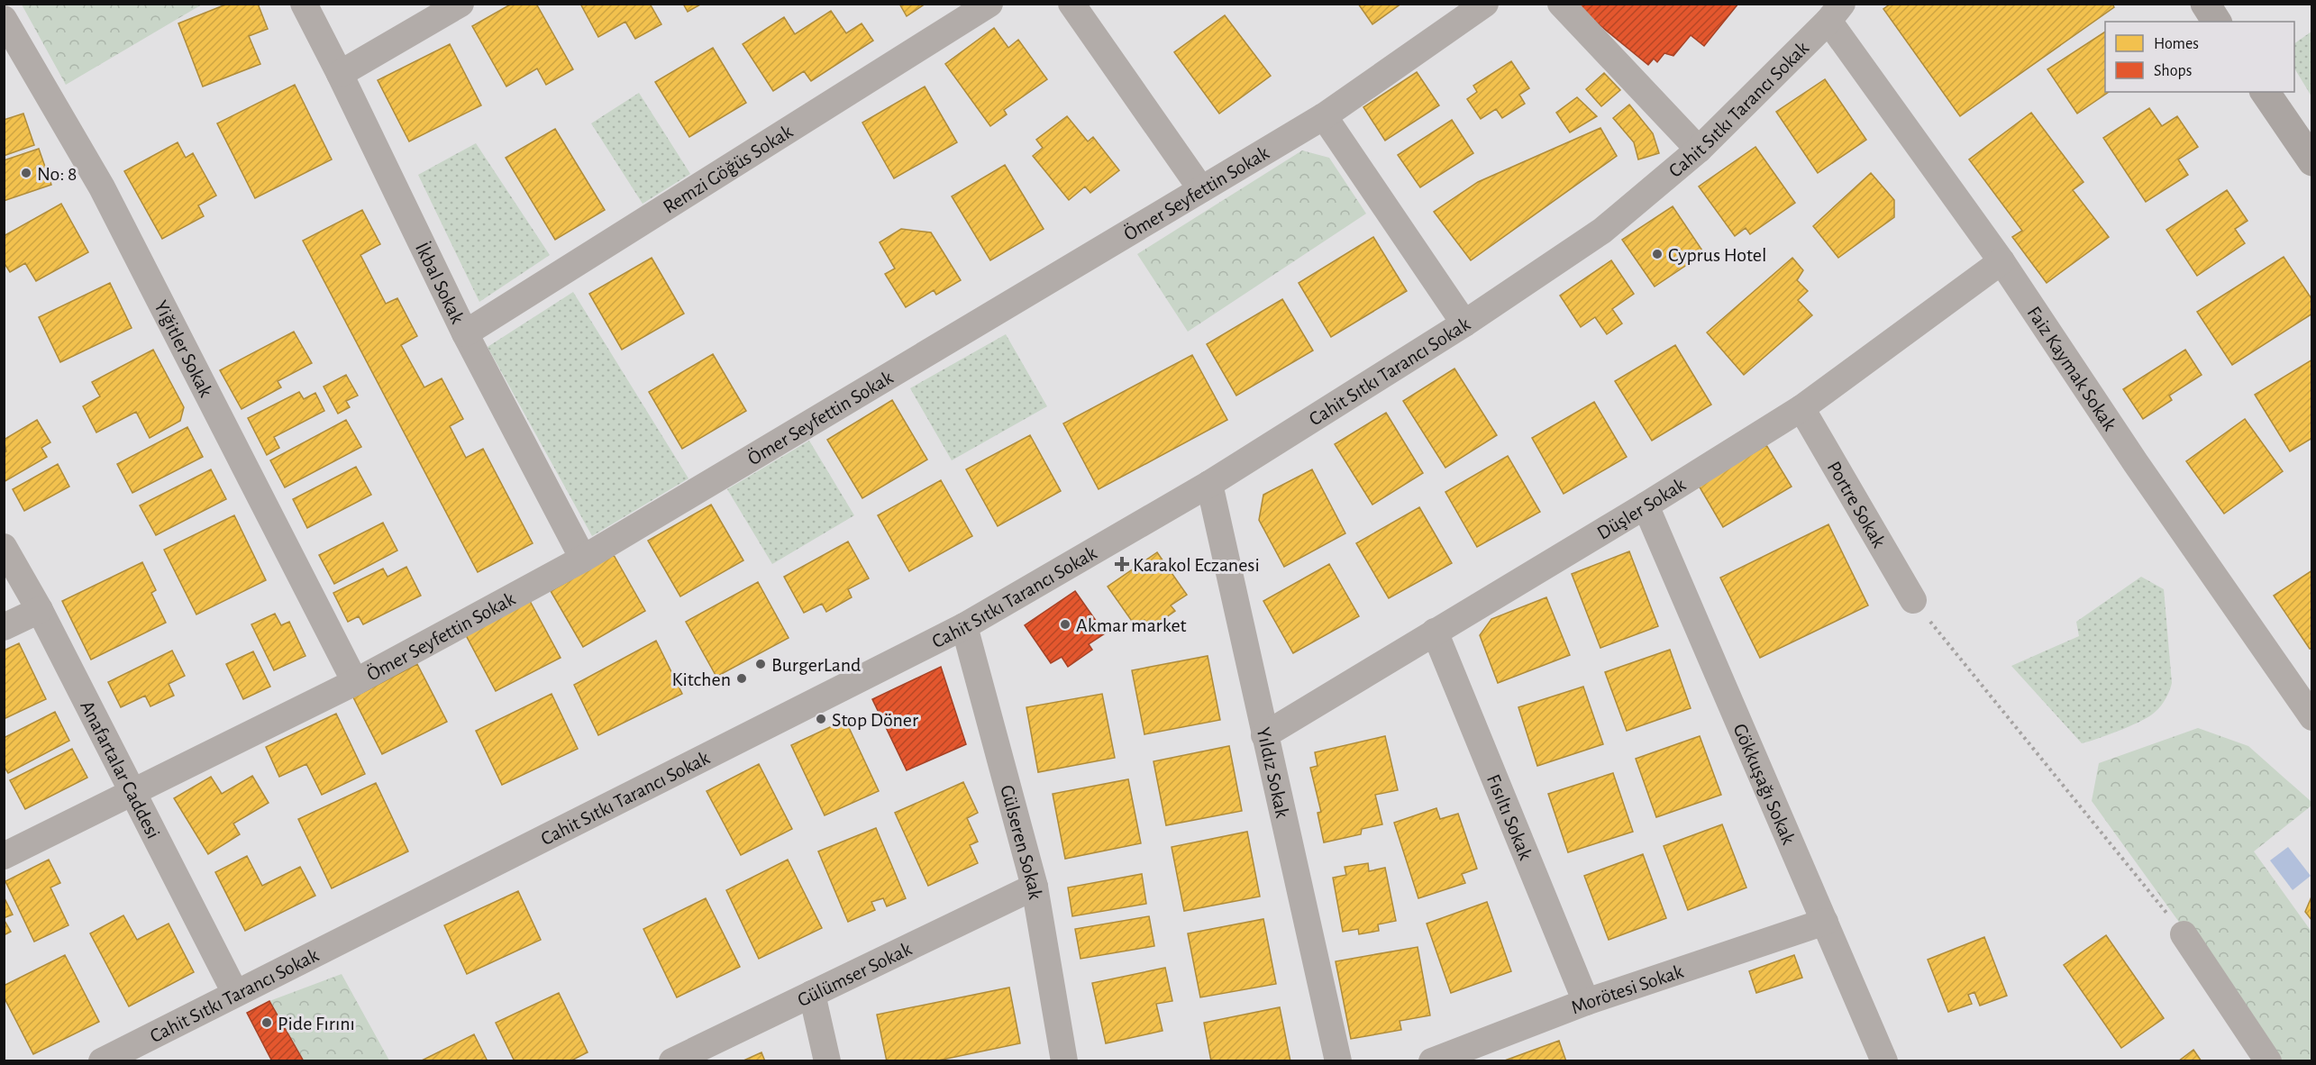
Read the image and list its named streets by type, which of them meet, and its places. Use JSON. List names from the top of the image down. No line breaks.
{"streets":{"street":["Cahit Sıtkı Tarancı Sokak","Remzi Göğüs Sokak","Ömer Seyfettin Sokak","İkbal Sokak","Yiğitler Sokak","Faiz Kaymak Sokak","Portre Sokak","Düşler Sokak","Anafartalar Caddesi","Yıldız Sokak","Gökkuşağı Sokak","Fısıltı Sokak","Gülseren Sokak","Gülümser Sokak","Morötesi Sokak"]},"crossings":[["Cahit Sıtkı Tarancı Sokak","Faiz Kaymak Sokak"],["Cahit Sıtkı Tarancı Sokak","Anafartalar Caddesi"],["Cahit Sıtkı Tarancı Sokak","Yıldız Sokak"],["Cahit Sıtkı Tarancı Sokak","Gülseren Sokak"],["Remzi Göğüs Sokak","İkbal Sokak"],["Ömer Seyfettin Sokak","İkbal Sokak"],["Ömer Seyfettin Sokak","Yiğitler Sokak"],["Ömer Seyfettin Sokak","Anafartalar Caddesi"],["Faiz Kaymak Sokak","Düşler Sokak"],["Portre Sokak","Düşler Sokak"],["Düşler Sokak","Yıldız Sokak"],["Düşler Sokak","Gökkuşağı Sokak"],["Düşler Sokak","Fısıltı Sokak"],["Gökkuşağı Sokak","Morötesi Sokak"],["Fısıltı Sokak","Morötesi Sokak"],["Gülseren Sokak","Gülümser Sokak"]],"places":{"other":["No: 8","Cyprus Hotel","Akmar market","BurgerLand","Kitchen","Stop Döner","Pide Fırını"],"health":["Karakol Eczanesi"]},"legend":["Homes","Shops"]}
